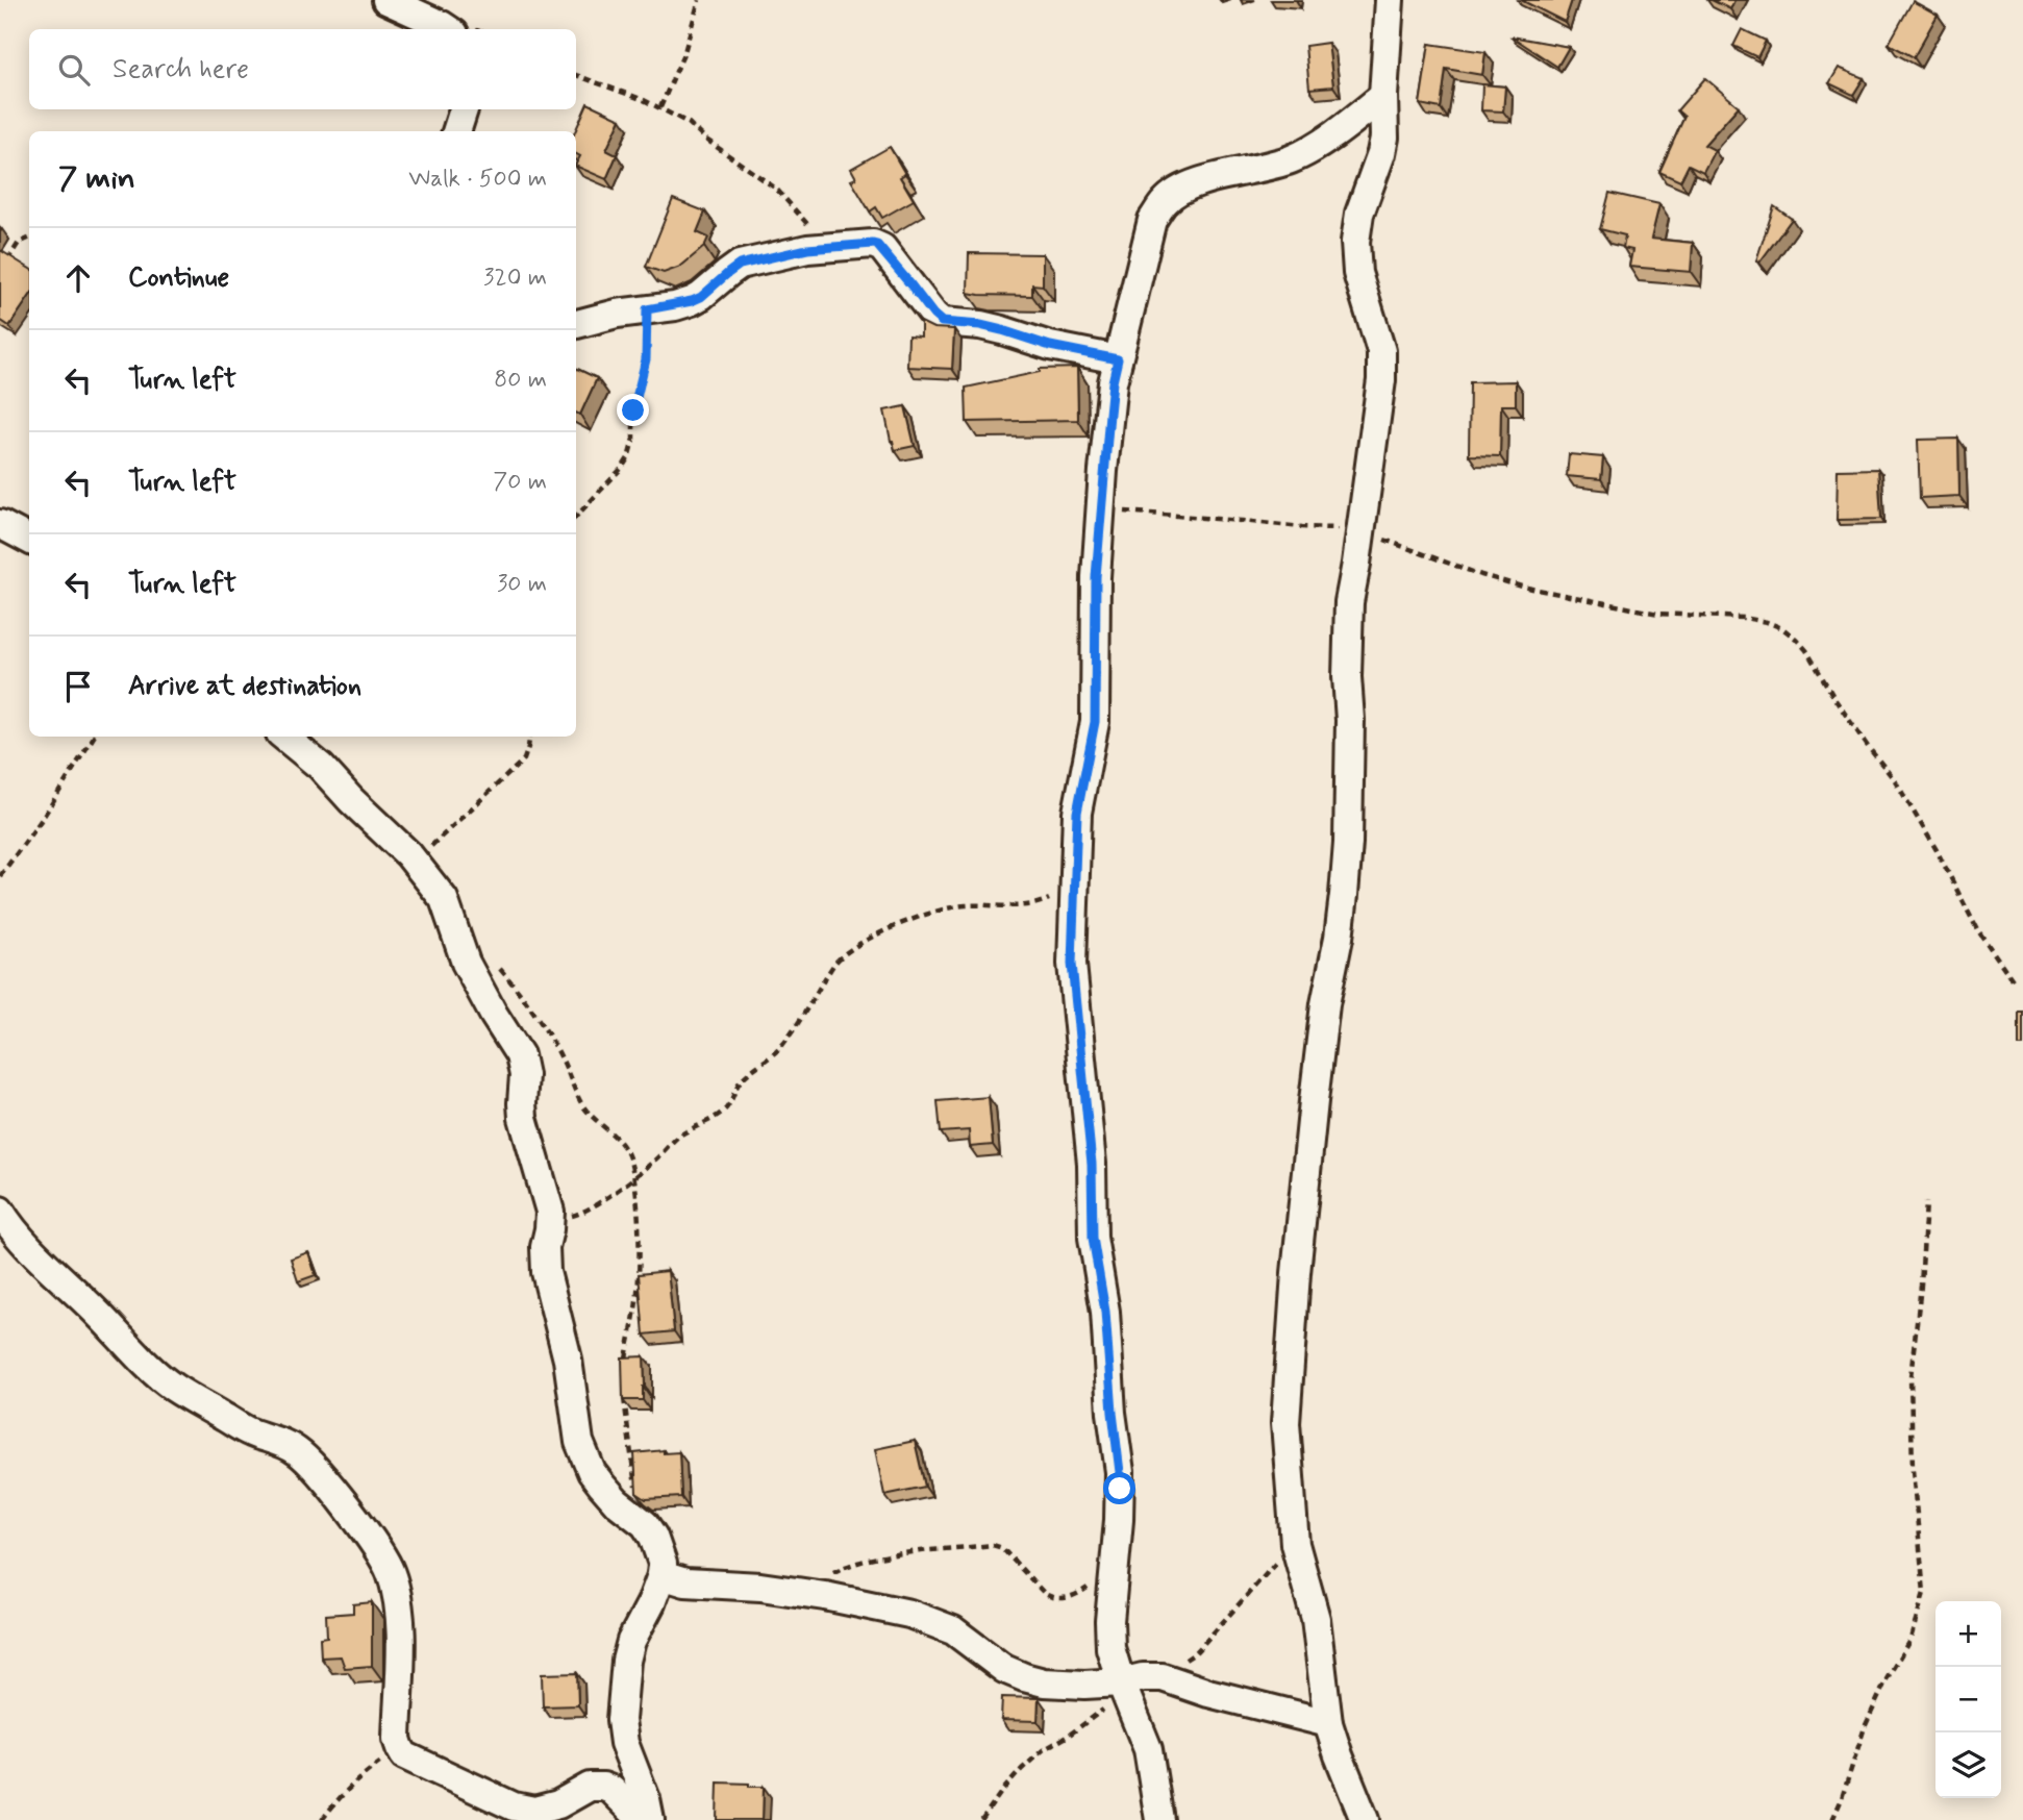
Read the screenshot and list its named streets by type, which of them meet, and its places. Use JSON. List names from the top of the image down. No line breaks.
{"page":{"search":"Search here","heading":["7 min","Walk · 500 m"],"list":[["Continue","320 m"],["Turn left","80 m"],["Turn left","70 m"],["Turn left","30 m"],"Arrive at destination"],"map_buttons":["+","−"]}}
